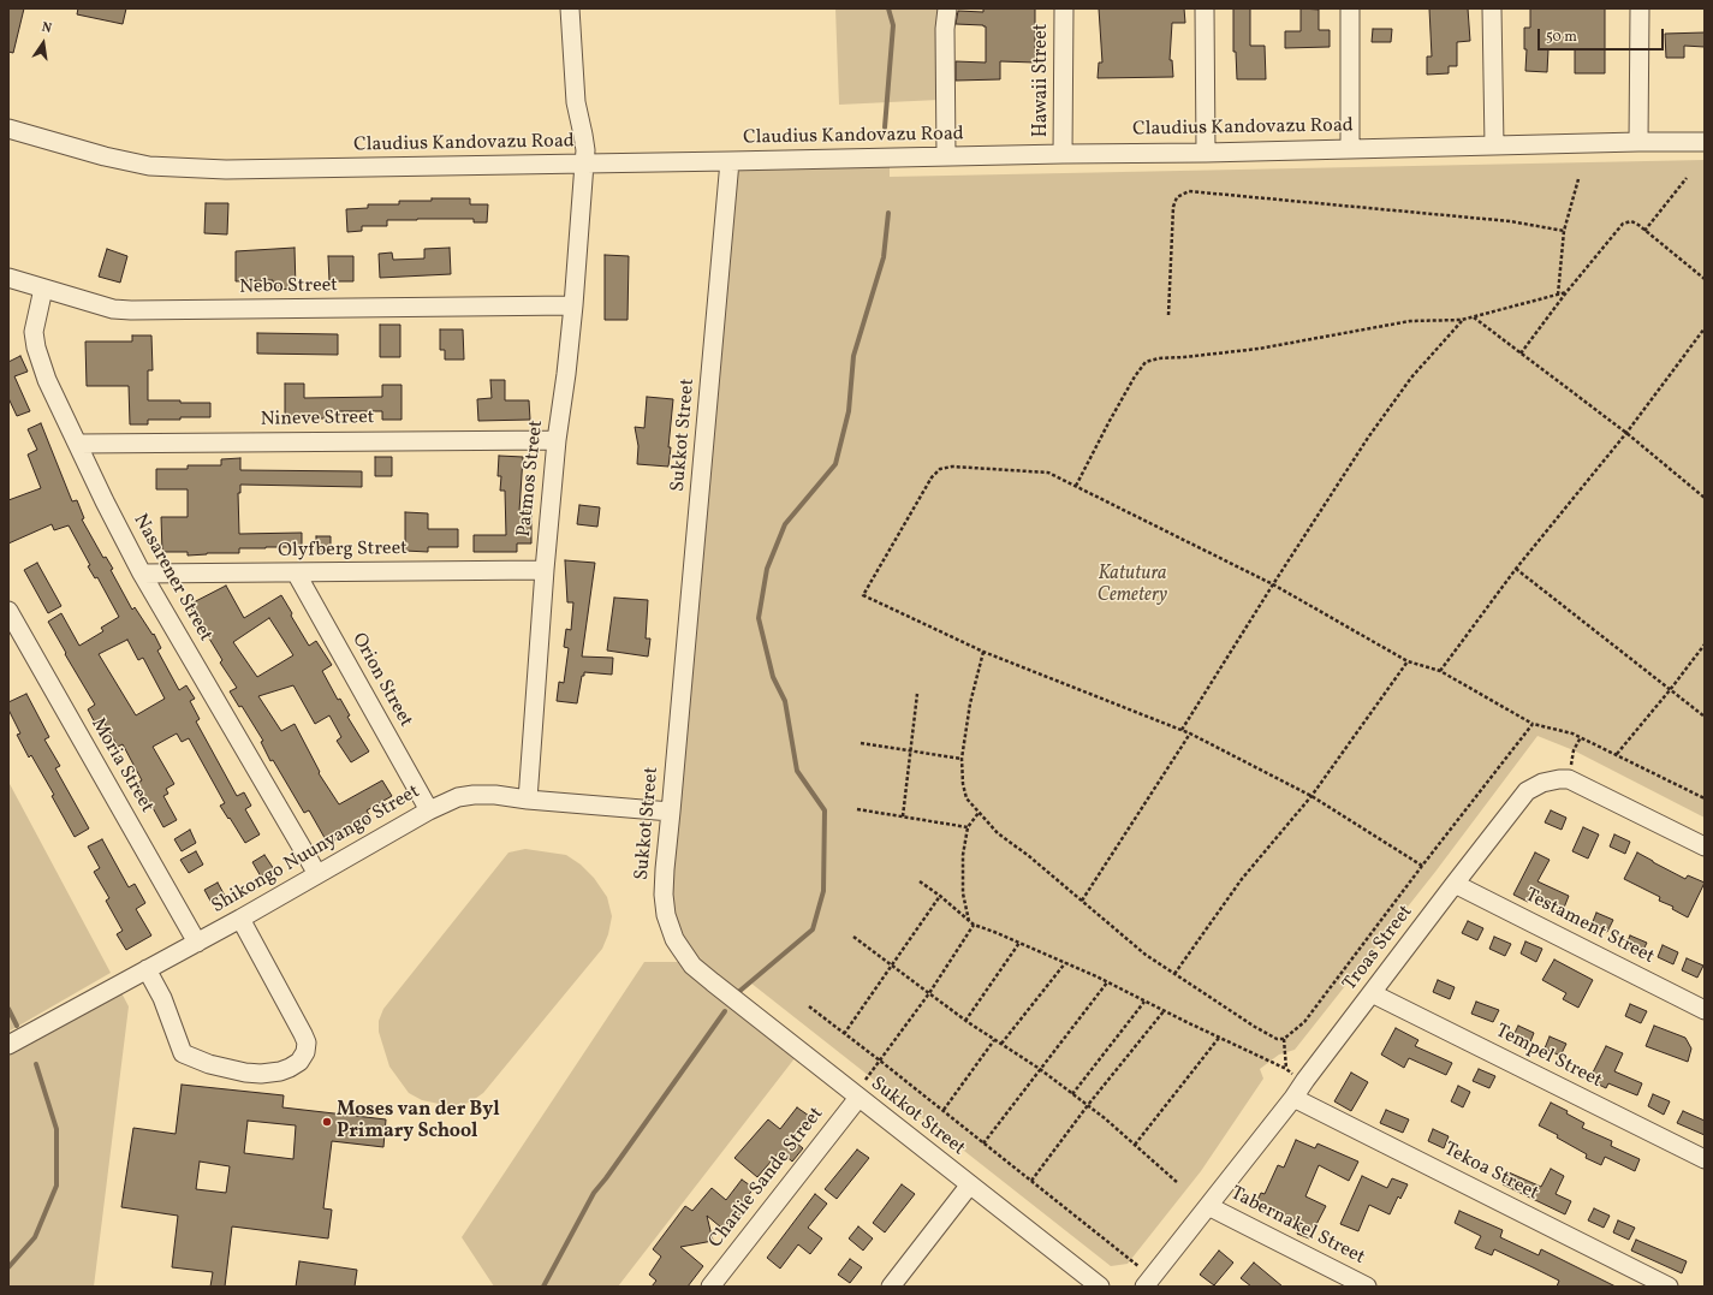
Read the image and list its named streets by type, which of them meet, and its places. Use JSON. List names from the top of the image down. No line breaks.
{"streets":{"street":["Hawaii Street","Claudius Kandovazu Road","Nebo Street","Nineve Street","Sukkot Street","Patmos Street","Olyfberg Street","Nasarener Street","Orion Street","Moria Street","Shikongo Nuunyango Street","Testament Street","Troas Street","Tempel Street","Tekoa Street","Charlie Sande Street","Tabernakel Street"]},"crossings":[["Hawaii Street","Claudius Kandovazu Road"],["Claudius Kandovazu Road","Sukkot Street"],["Claudius Kandovazu Road","Patmos Street"],["Nebo Street","Patmos Street"],["Nebo Street","Nasarener Street"],["Nineve Street","Patmos Street"],["Nineve Street","Nasarener Street"],["Sukkot Street","Shikongo Nuunyango Street"],["Sukkot Street","Charlie Sande Street"],["Patmos Street","Olyfberg Street"],["Patmos Street","Shikongo Nuunyango Street"],["Olyfberg Street","Nasarener Street"],["Olyfberg Street","Orion Street"],["Nasarener Street","Shikongo Nuunyango Street"],["Orion Street","Shikongo Nuunyango Street"],["Moria Street","Shikongo Nuunyango Street"],["Testament Street","Troas Street"],["Troas Street","Tempel Street"],["Troas Street","Tekoa Street"],["Troas Street","Tabernakel Street"]],"parks":["Katutura Cemetery"],"places":["Moses van der Byl Primary School"],"scale_bar":"50 m","north":"top"}
